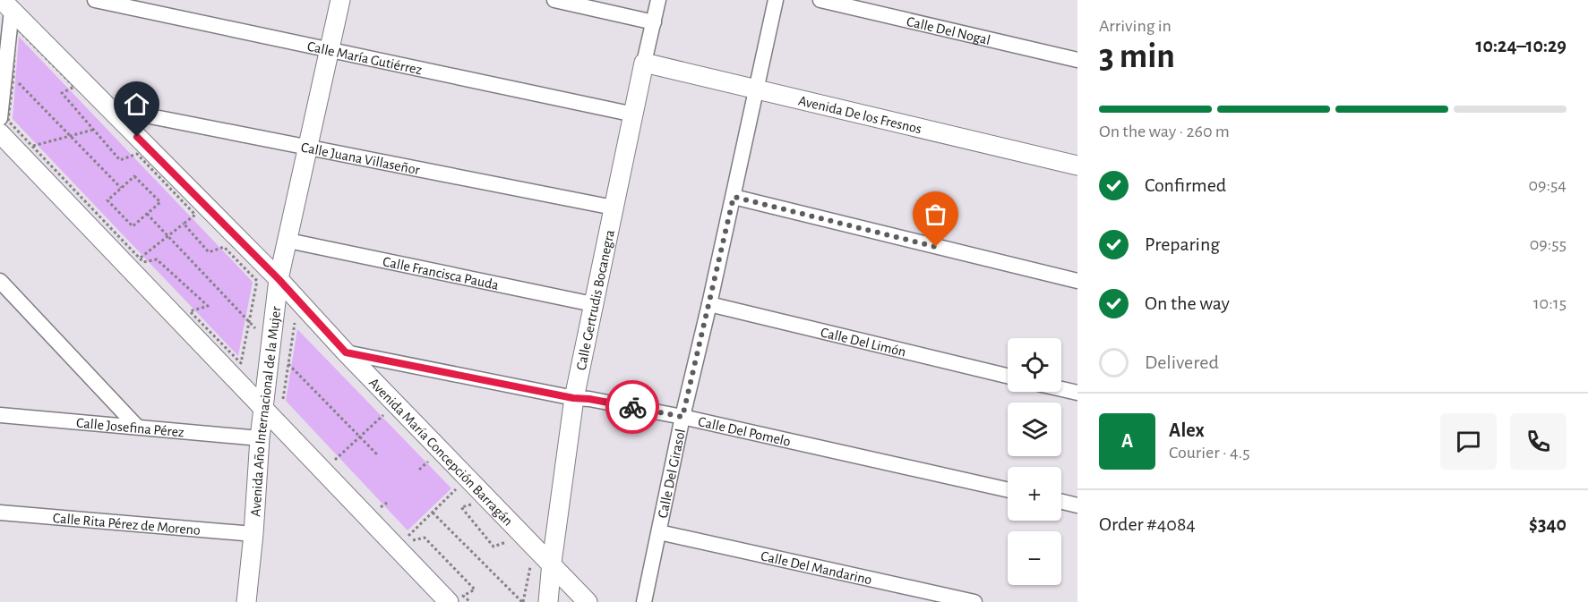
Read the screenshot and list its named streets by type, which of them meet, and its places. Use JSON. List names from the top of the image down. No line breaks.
{"streets":{"street":["Calle Del Nogal","Calle María Gutiérrez","Avenida De los Fresnos","Calle Juana Villaseñor","Calle Francisca Pauda","Calle Gertrudis Bocanegra","Calle Del Limón","Avenida Año Internacional de la Mujer","Calle Josefina Pérez","Calle Del Pomelo","Avenida María Concepción Barragán","Calle Del Girasol","Calle Rita Pérez de Moreno","Calle Del Mandarino"]},"crossings":[["Calle María Gutiérrez","Calle Gertrudis Bocanegra"],["Calle María Gutiérrez","Avenida Año Internacional de la Mujer"],["Avenida De los Fresnos","Calle Gertrudis Bocanegra"],["Avenida De los Fresnos","Calle Del Girasol"],["Calle Juana Villaseñor","Calle Gertrudis Bocanegra"],["Calle Juana Villaseñor","Avenida Año Internacional de la Mujer"],["Calle Juana Villaseñor","Avenida María Concepción Barragán"],["Calle Francisca Pauda","Calle Gertrudis Bocanegra"],["Calle Francisca Pauda","Avenida Año Internacional de la Mujer"],["Calle Gertrudis Bocanegra","Calle Del Pomelo"],["Calle Gertrudis Bocanegra","Avenida María Concepción Barragán"],["Calle Del Limón","Calle Del Girasol"],["Avenida Año Internacional de la Mujer","Calle Josefina Pérez"],["Avenida Año Internacional de la Mujer","Avenida María Concepción Barragán"],["Avenida Año Internacional de la Mujer","Calle Rita Pérez de Moreno"],["Calle Del Pomelo","Avenida María Concepción Barragán"],["Calle Del Pomelo","Calle Del Girasol"],["Calle Del Girasol","Calle Del Mandarino"]],"page":{"heading":["3 min","Arriving in","10:24–10:29"],"panel":["Alex","Courier · 4.5","Order #4084","$340"],"bar":"On the way · 260 m","list":[["Confirmed","09:54"],["Preparing","09:55"],["On the way","10:15"],"Delivered"],"map_buttons":["+","−"],"round":"A"}}
